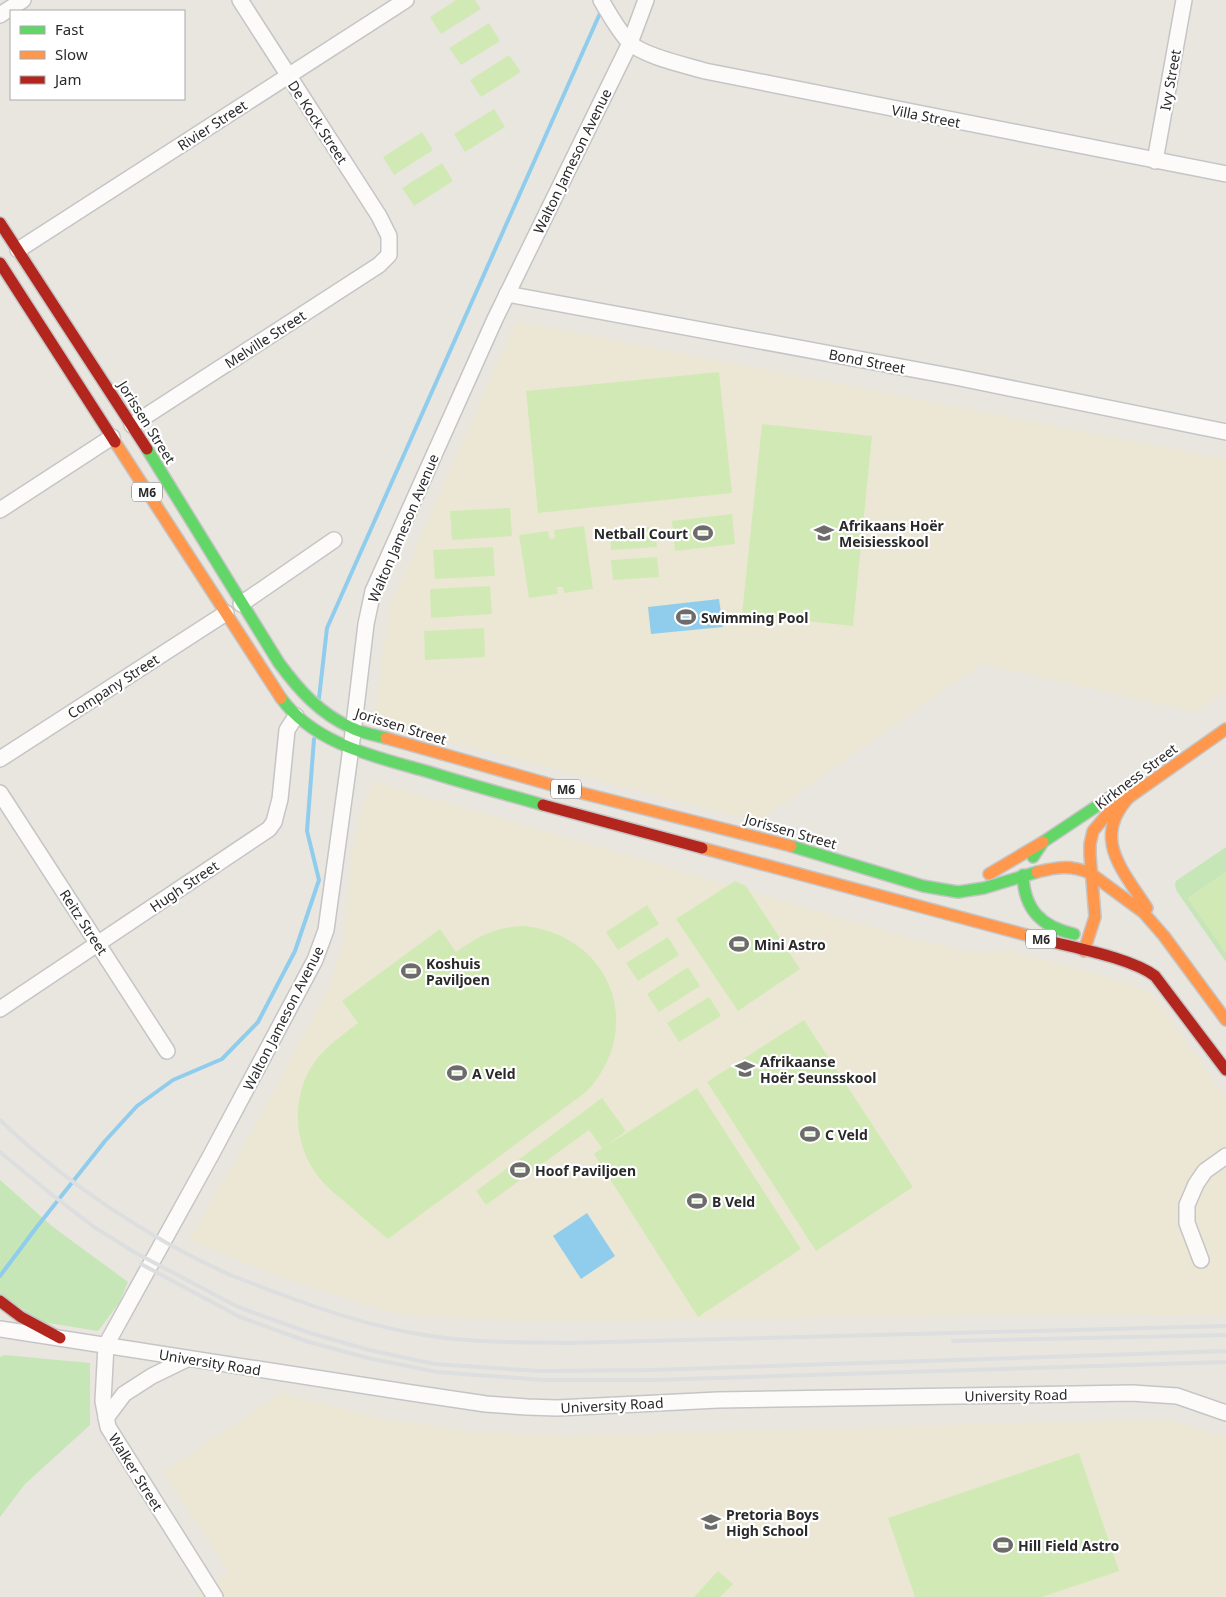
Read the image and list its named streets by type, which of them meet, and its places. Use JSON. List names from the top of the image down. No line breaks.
{"streets":{"main road":["Jorissen Street","M6","Kirkness Street"],"street":["Ivy Street","Villa Street","De Kock Street","Rivier Street","Walton Jameson Avenue","Melville Street","Bond Street","Company Street","Hugh Street","Reitz Street","University Road","Walker Street"]},"crossings":[["Ivy Street","Villa Street"],["Villa Street","Walton Jameson Avenue"],["De Kock Street","Rivier Street"],["De Kock Street","Melville Street"],["Rivier Street","Jorissen Street"],["Walton Jameson Avenue","Bond Street"],["Walton Jameson Avenue","Jorissen Street"],["Walton Jameson Avenue","University Road"],["Walton Jameson Avenue","Walker Street"],["Melville Street","Jorissen Street"],["Jorissen Street","M6"],["Jorissen Street","Company Street"],["Jorissen Street","Kirkness Street"],["Jorissen Street","Hugh Street"],["M6","Kirkness Street"],["Hugh Street","Reitz Street"],["University Road","Walker Street"]],"places":{"sports":["Netball Court","Swimming Pool","Mini Astro","Koshuis Paviljoen","A Veld","C Veld","Hoof Paviljoen","B Veld","Hill Field Astro"],"school or university":["Afrikaans Hoër Meisiesskool","Afrikaanse Hoër Seunsskool","Pretoria Boys High School"]},"legend":["Fast","Slow","Jam"]}
